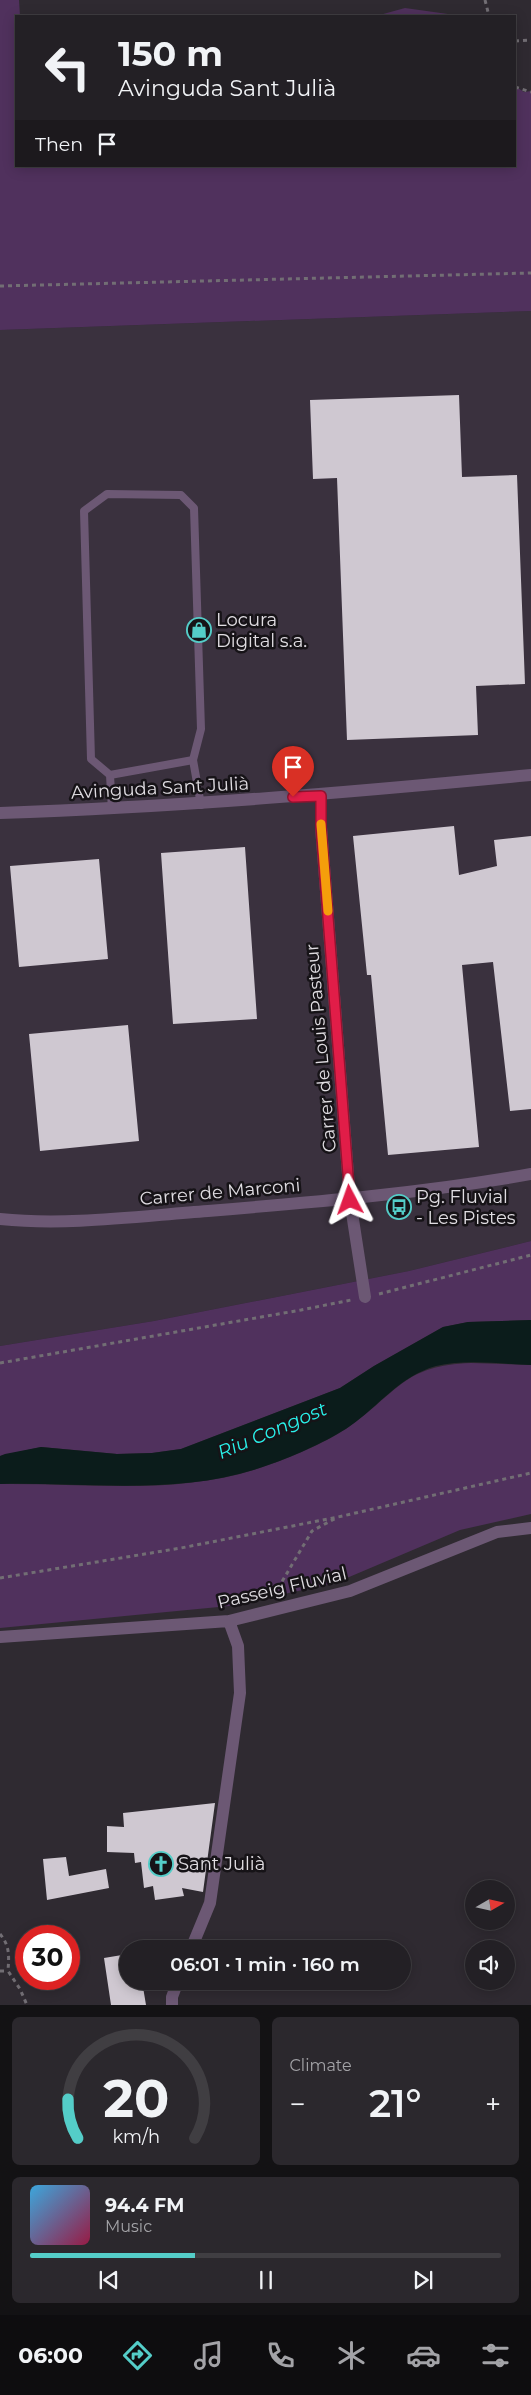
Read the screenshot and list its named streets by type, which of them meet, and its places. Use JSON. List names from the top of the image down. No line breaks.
{"streets":{"street":["Avinguda Sant Julià","Carrer de Louis Pasteur","Carrer de Marconi","Passeig Fluvial"]},"crossings":[["Avinguda Sant Julià","Carrer de Louis Pasteur"],["Carrer de Louis Pasteur","Carrer de Marconi"]],"water":["Riu Congost"],"places":{"shop":["Locura Digital s.a."],"bus stop":["Pg. Fluvial - Les Pistes"],"church":["Sant Julià"]},"north":"right","page":{"turn":["150 m","Avinguda Sant Julià"],"then":"Then","limit":"30","trip":"06:01 · 1 min · 160 m","tile":"Climate","heat":["−","21°","+"],"song":["94.4 FM","Music"],"tabs":"06:00","gauge":["20","km/h"]}}
